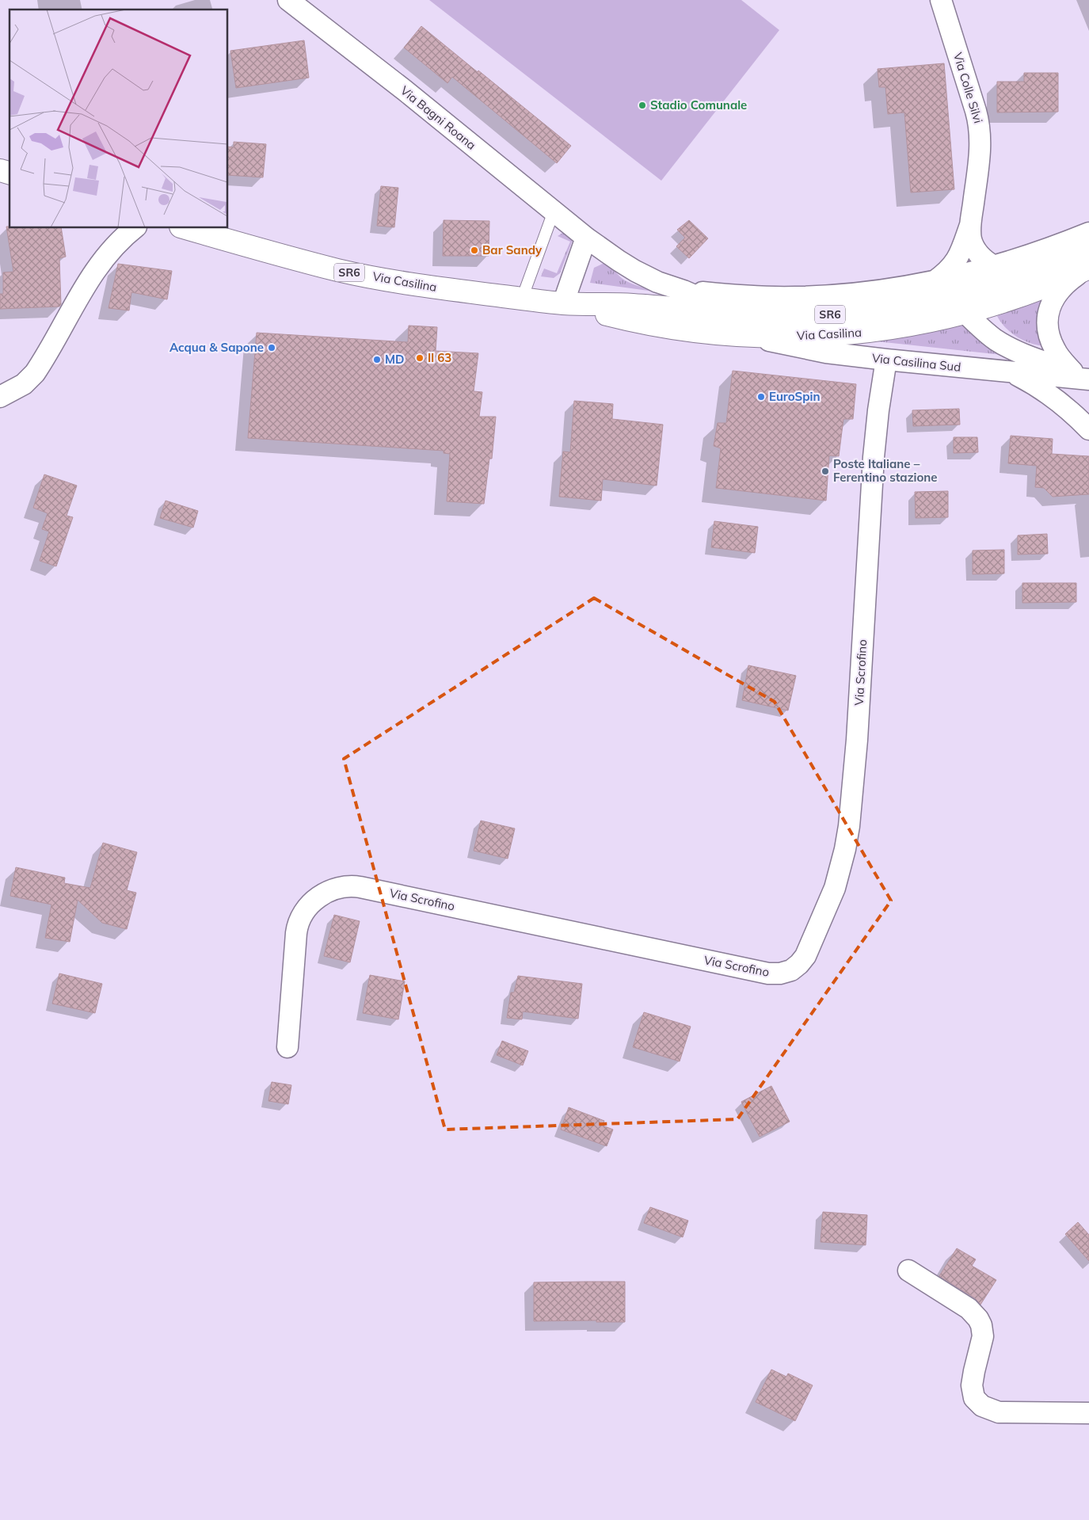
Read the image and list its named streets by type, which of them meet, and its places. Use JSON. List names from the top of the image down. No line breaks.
{"streets":{"main road":["SR6","Via Casilina"],"street":["Via Colle Silvi","Via Bagni Roana","Via Casilina Sud","Via Scrofino"]},"crossings":[["Via Casilina","Via Casilina Sud"],["Via Casilina Sud","Via Scrofino"]],"places":["Stadio Comunale","Bar Sandy","Acqua & Sapone","Il 63","MD","EuroSpin","Poste Italiane – Ferentino stazione"]}
